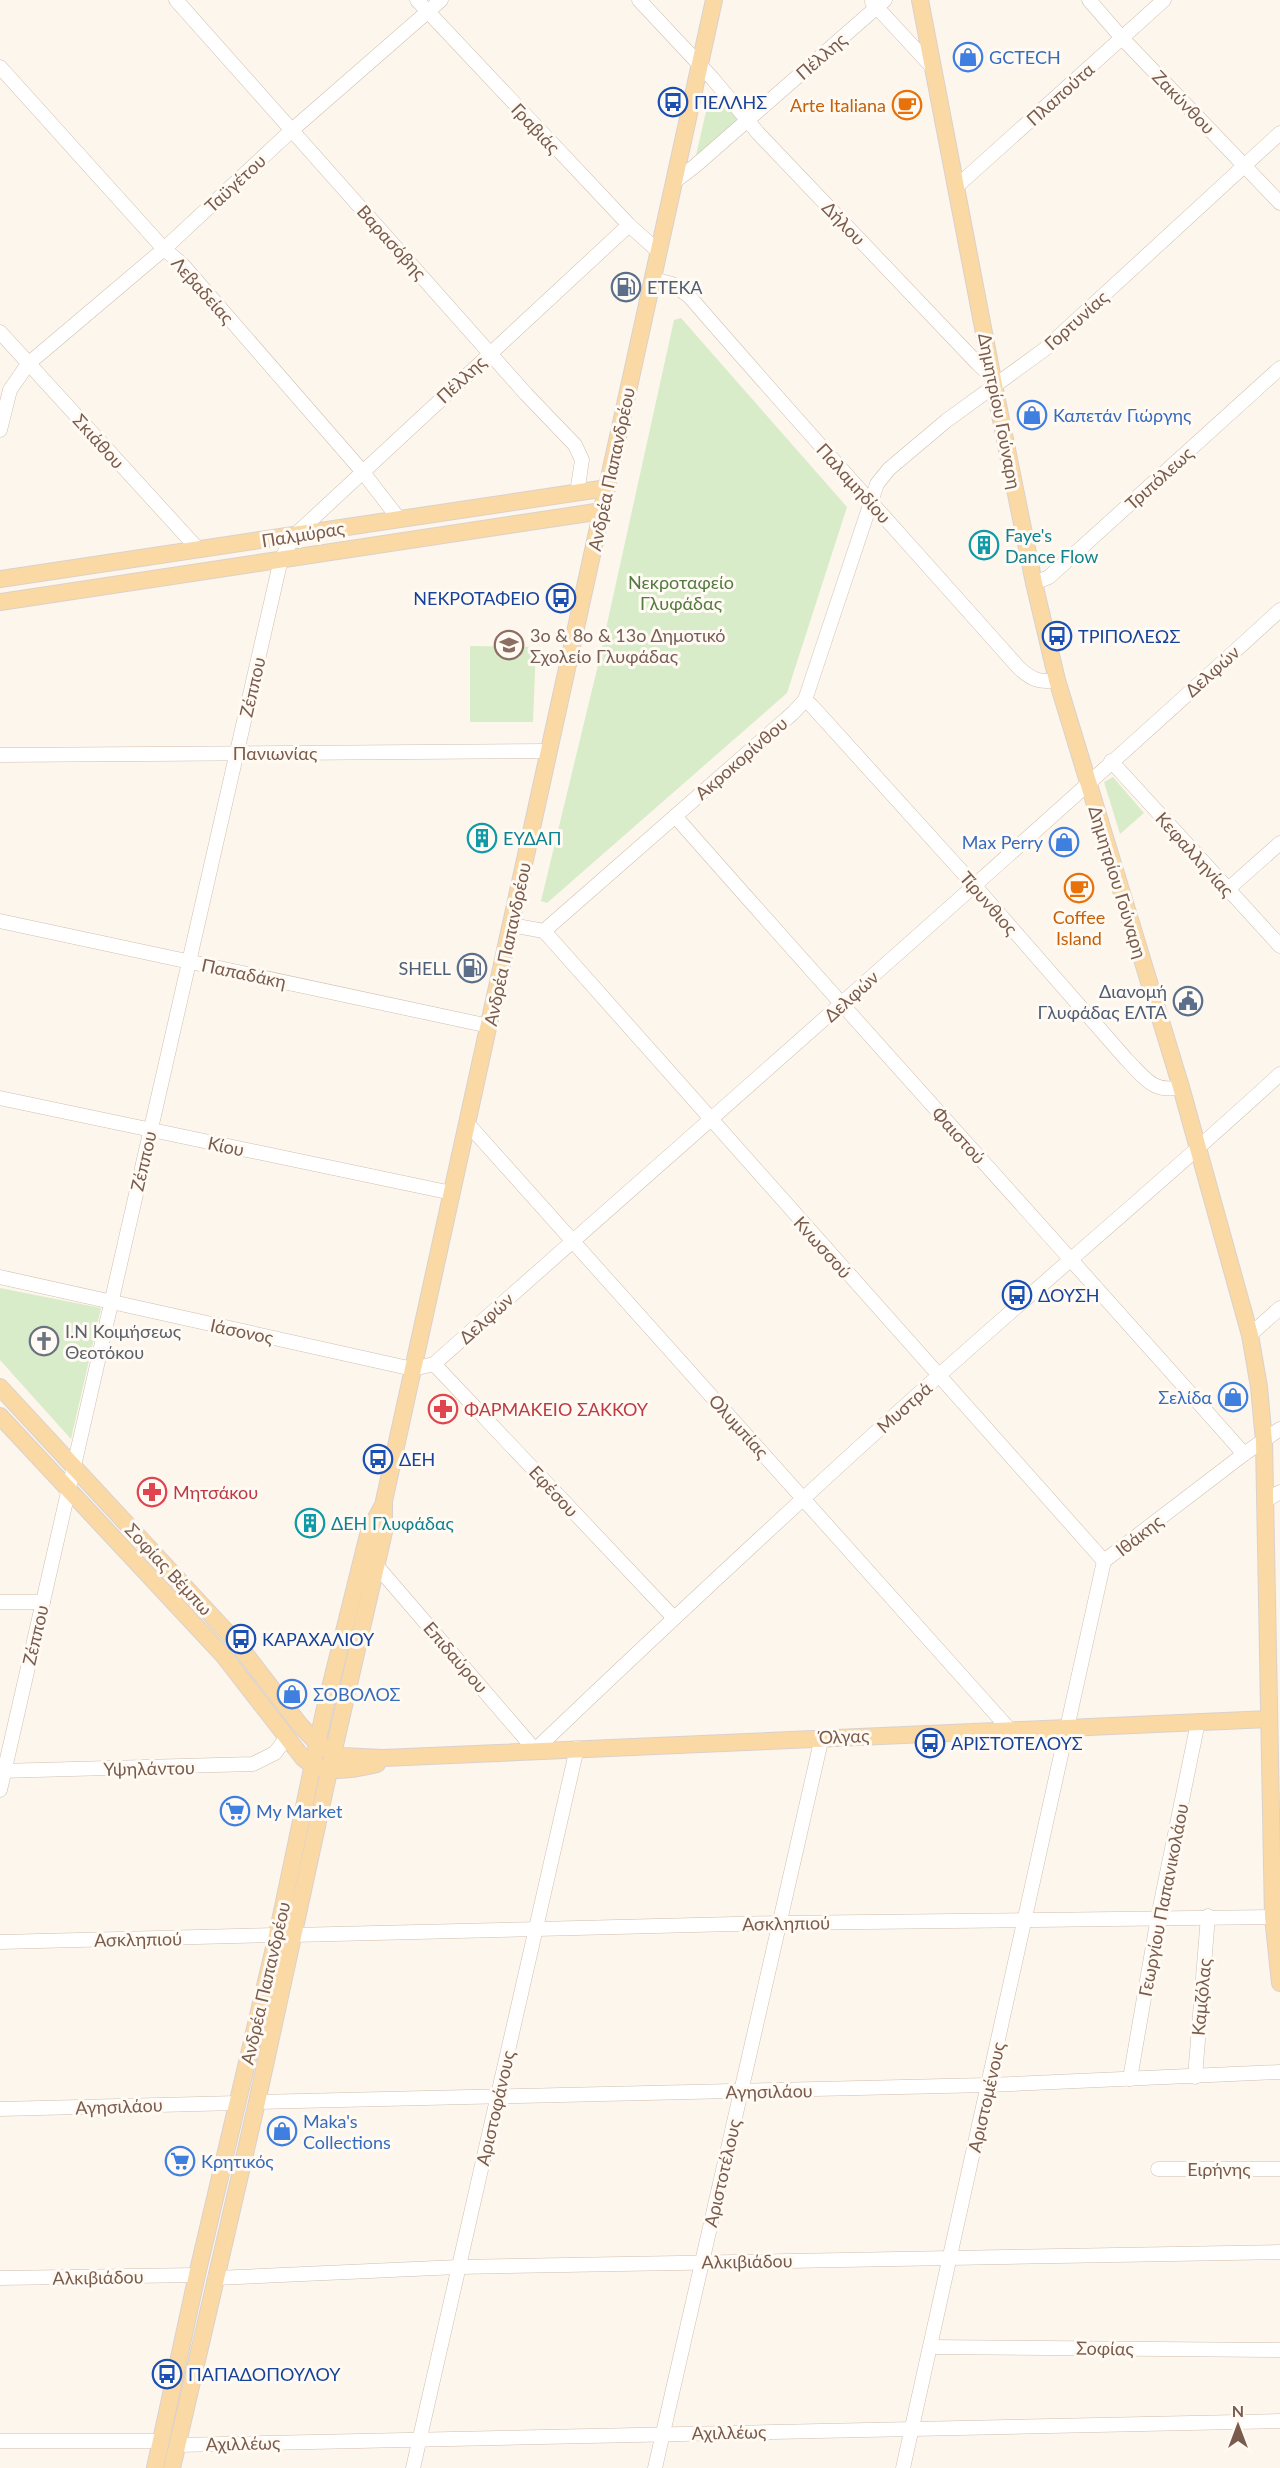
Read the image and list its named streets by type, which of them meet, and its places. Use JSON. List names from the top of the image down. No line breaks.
{"streets":{"main road":["Δημητρίου Γούναρη","Ανδρέα Παπανδρέου","Παλμύρας","Σοφίας Βέμπω","Όλγας"],"street":["Πέλλης","Πλαπούτα","Ζακύνθου","Γραβιάς","Ταϋγέτου","Δήλου","Βαρασόβης","Λεβαδείας","Γορτυνίας","Σκιάθου","Τριπόλεως","Παλαμηδίου","Δελφών","Ζέππου","Πανιωνίας","Ακροκορίνθου","Κεφαλληνίας","Τίρυνθιος","Παπαδάκη","Φαιστού","Κίου","Κνωσσού","Ιάσονος","Μυστρά","Ολυμπίας","Εφέσου","Ιθάκης","Επιδαύρου","Υψηλάντου","Γεωργίου Παπανικολάου","Ασκληπιού","Καμζόλας","Αγησιλάου","Αριστομένους","Αριστοφάνους","Ειρήνης","Αριστοτέλους","Αλκιβιάδου","Σοφίας","Αχιλλέως"]},"crossings":[["Πέλλης","Γραβιάς"],["Πέλλης","Δήλου"],["Πέλλης","Βαρασόβης"],["Πέλλης","Λεβαδείας"],["Πέλλης","Ανδρέα Παπανδρέου"],["Πέλλης","Παλμύρας"],["Πέλλης","Ζέππου"],["Πλαπούτα","Ζακύνθου"],["Πλαπούτα","Δημητρίου Γούναρη"],["Ζακύνθου","Γορτυνίας"],["Γραβιάς","Ταϋγέτου"],["Γραβιάς","Ανδρέα Παπανδρέου"],["Ταϋγέτου","Βαρασόβης"],["Ταϋγέτου","Λεβαδείας"],["Ταϋγέτου","Σκιάθου"],["Δήλου","Γορτυνίας"],["Δήλου","Δημητρίου Γούναρη"],["Δήλου","Ανδρέα Παπανδρέου"],["Βαρασόβης","Παλμύρας"],["Λεβαδείας","Παλμύρας"],["Γορτυνίας","Δημητρίου Γούναρη"],["Γορτυνίας","Παλαμηδίου"],["Γορτυνίας","Ακροκορίνθου"],["Δημητρίου Γούναρη","Τριπόλεως"],["Δημητρίου Γούναρη","Παλαμηδίου"],["Δημητρίου Γούναρη","Δελφών"],["Δημητρίου Γούναρη","Τίρυνθιος"],["Δημητρίου Γούναρη","Μυστρά"],["Δημητρίου Γούναρη","Ιθάκης"],["Δημητρίου Γούναρη","Όλγας"],["Δημητρίου Γούναρη","Ασκληπιού"],["Σκιάθου","Παλμύρας"],["Ανδρέα Παπανδρέου","Παλαμηδίου"],["Ανδρέα Παπανδρέου","Παλμύρας"],["Ανδρέα Παπανδρέου","Δελφών"],["Ανδρέα Παπανδρέου","Πανιωνίας"],["Ανδρέα Παπανδρέου","Παπαδάκη"],["Ανδρέα Παπανδρέου","Κίου"],["Ανδρέα Παπανδρέου","Ιάσονος"],["Ανδρέα Παπανδρέου","Ολυμπίας"],["Ανδρέα Παπανδρέου","Σοφίας Βέμπω"],["Ανδρέα Παπανδρέου","Επιδαύρου"],["Ανδρέα Παπανδρέου","Όλγας"],["Ανδρέα Παπανδρέου","Ασκληπιού"],["Ανδρέα Παπανδρέου","Αγησιλάου"],["Ανδρέα Παπανδρέου","Αλκιβιάδου"],["Ανδρέα Παπανδρέου","Αχιλλέως"],["Παλαμηδίου","Ακροκορίνθου"],["Παλμύρας","Ζέππου"],["Δελφών","Κεφαλληνίας"],["Δελφών","Τίρυνθιος"],["Δελφών","Φαιστού"],["Δελφών","Κνωσσού"],["Δελφών","Ιάσονος"],["Δελφών","Ολυμπίας"],["Δελφών","Εφέσου"],["Ζέππου","Πανιωνίας"],["Ζέππου","Παπαδάκη"],["Ζέππου","Κίου"],["Ζέππου","Ιάσονος"],["Ζέππου","Σοφίας Βέμπω"],["Ζέππου","Υψηλάντου"],["Ακροκορίνθου","Τίρυνθιος"],["Ακροκορίνθου","Φαιστού"],["Ακροκορίνθου","Κνωσσού"],["Φαιστού","Μυστρά"],["Φαιστού","Ιθάκης"],["Κνωσσού","Μυστρά"],["Κνωσσού","Ιθάκης"],["Μυστρά","Ολυμπίας"],["Μυστρά","Εφέσου"],["Μυστρά","Επιδαύρου"],["Μυστρά","Όλγας"],["Ολυμπίας","Όλγας"],["Ιθάκης","Όλγας"],["Ιθάκης","Αριστομένους"],["Σοφίας Βέμπω","Όλγας"],["Σοφίας Βέμπω","Υψηλάντου"],["Επιδαύρου","Όλγας"],["Όλγας","Γεωργίου Παπανικολάου"],["Όλγας","Αριστομένους"],["Όλγας","Αριστοφάνους"],["Όλγας","Αριστοτέλους"],["Γεωργίου Παπανικολάου","Ασκληπιού"],["Γεωργίου Παπανικολάου","Αγησιλάου"],["Ασκληπιού","Καμζόλας"],["Ασκληπιού","Αριστομένους"],["Ασκληπιού","Αριστοφάνους"],["Ασκληπιού","Αριστοτέλους"],["Καμζόλας","Αγησιλάου"],["Αγησιλάου","Αριστομένους"],["Αγησιλάου","Αριστοφάνους"],["Αγησιλάου","Αριστοτέλους"],["Αριστομένους","Αλκιβιάδου"],["Αριστομένους","Σοφίας"],["Αριστομένους","Αχιλλέως"],["Αριστοφάνους","Αλκιβιάδου"],["Αριστοφάνους","Αχιλλέως"],["Αριστοτέλους","Αλκιβιάδου"],["Αριστοτέλους","Αχιλλέως"]],"parks":["Νεκροταφείο Γλυφάδας"],"places":{"shop":["GCTECH","Καπετάν Γιώργης","Max Perry","Σελίδα","ΣΟΒΟΛΟΣ","Maka's Collections"],"bus stop":["ΠΕΛΛΗΣ","ΝΕΚΡΟΤΑΦΕΙΟ","ΤΡΙΠΟΛΕΩΣ","ΔΟΥΣΗ","ΔΕΗ","ΚΑΡΑΧΑΛΙΟΥ","ΑΡΙΣΤΟΤΕΛΟΥΣ","ΠΑΠΑΔΟΠΟΥΛΟΥ"],"cafe":["Arte Italiana","Coffee Island"],"fuel station":["ΕΤΕΚΑ","SHELL"],"building":["Faye's Dance Flow","ΕΥΔΑΠ","ΔΕΗ Γλυφάδας"],"school or university":["3ο & 8ο & 13ο Δημοτικό Σχολείο Γλυφάδας"],"public building":["Διανομή Γλυφάδας ΕΛΤΑ"],"church":["Ι.Ν Κοιμήσεως Θεοτόκου"],"pharmacy":["ΦΑΡΜΑΚΕΙΟ ΣΑΚΚΟΥ","Μητσάκου"],"supermarket":["My Market","Κρητικός"]},"north":"top"}
